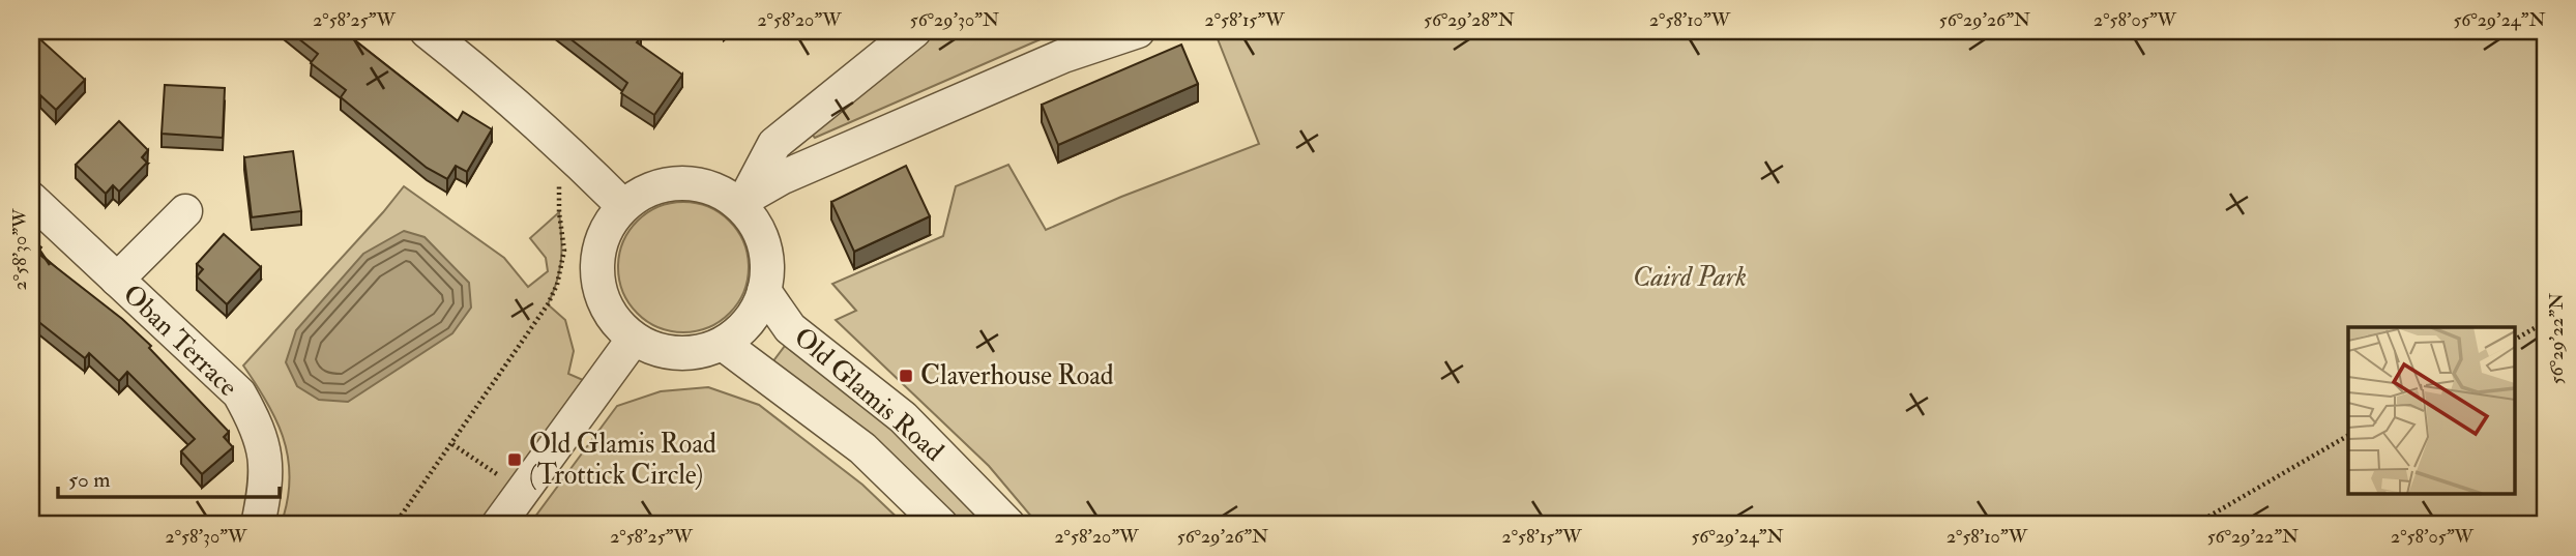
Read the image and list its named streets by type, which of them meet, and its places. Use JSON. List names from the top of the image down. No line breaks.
{"streets":{"street":["Oban Terrace","Old Glamis Road"]},"parks":["Caird Park"],"places":{"transit":["Claverhouse Road","Old Glamis Road (Trottick Circle)"]},"scale_bar":"50 m","coordinates":["2°58'25\"W","2°58'20\"W","56°29'30\"N","2°58'15\"W","56°29'28\"N","2°58'10\"W","56°29'26\"N","2°58'05\"W","56°29'24\"N","2°58'30\"W","56°29'22\"N"]}
